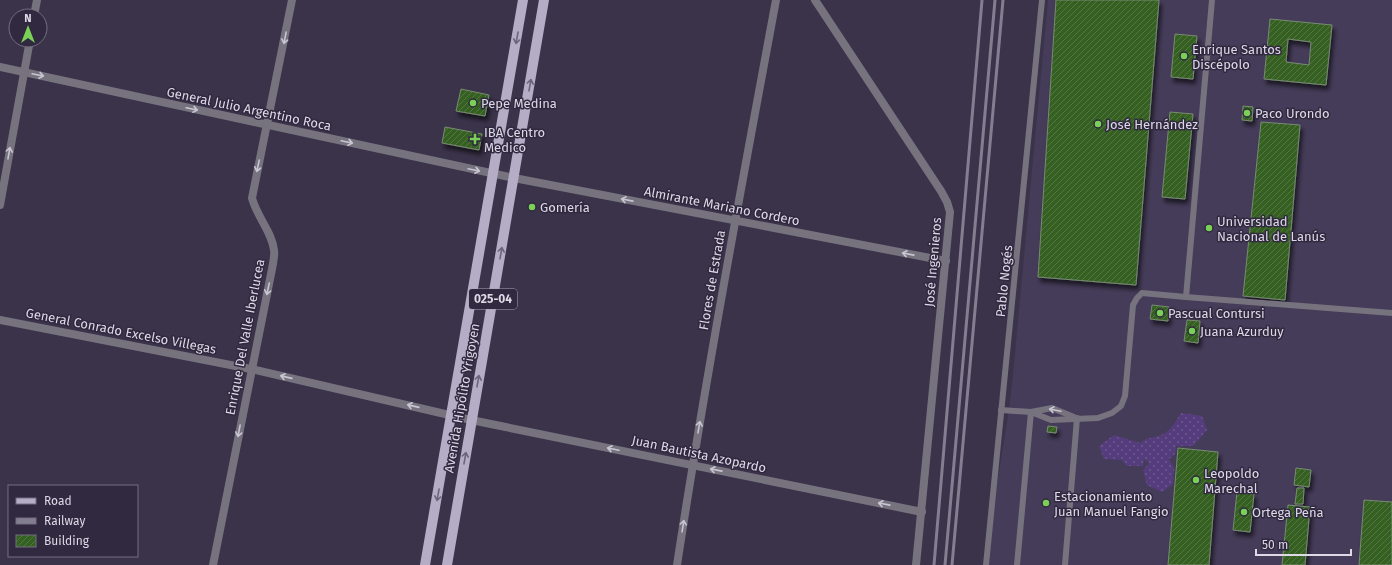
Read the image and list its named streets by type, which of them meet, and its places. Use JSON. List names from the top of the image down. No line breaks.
{"streets":{"main road":["025-04","Avenida Hipólito Yrigoyen"],"street":["General Julio Argentino Roca","Almirante Mariano Cordero","José Ingenieros","Flores de Estrada","General Conrado Excelso Villegas","Enrique Del Valle Iberlucea","Juan Bautista Azopardo"],"lane":["Pablo Nogés"]},"crossings":[["General Julio Argentino Roca","Almirante Mariano Cordero"],["General Julio Argentino Roca","Enrique Del Valle Iberlucea"],["General Julio Argentino Roca","Avenida Hipólito Yrigoyen"],["Almirante Mariano Cordero","José Ingenieros"],["Almirante Mariano Cordero","Flores de Estrada"],["Almirante Mariano Cordero","Avenida Hipólito Yrigoyen"],["José Ingenieros","Juan Bautista Azopardo"],["Flores de Estrada","Juan Bautista Azopardo"],["General Conrado Excelso Villegas","Enrique Del Valle Iberlucea"],["General Conrado Excelso Villegas","Avenida Hipólito Yrigoyen"],["General Conrado Excelso Villegas","Juan Bautista Azopardo"],["Avenida Hipólito Yrigoyen","Juan Bautista Azopardo"]],"one_way":["General Julio Argentino Roca","Almirante Mariano Cordero","Flores de Estrada","General Conrado Excelso Villegas","Enrique Del Valle Iberlucea","Juan Bautista Azopardo"],"places":{"other":["Enrique Santos Discépolo","Pepe Medina","Paco Urondo","José Hernández","Gomería","Universidad Nacional de Lanús","Pascual Contursi","Juana Azurduy","Leopoldo Marechal","Estacionamiento Juan Manuel Fangio","Ortega Peña"],"health":["IBA Centro Medico"]},"legend":["Road","Railway","Building"],"scale_bar":"50 m","north":"top"}
